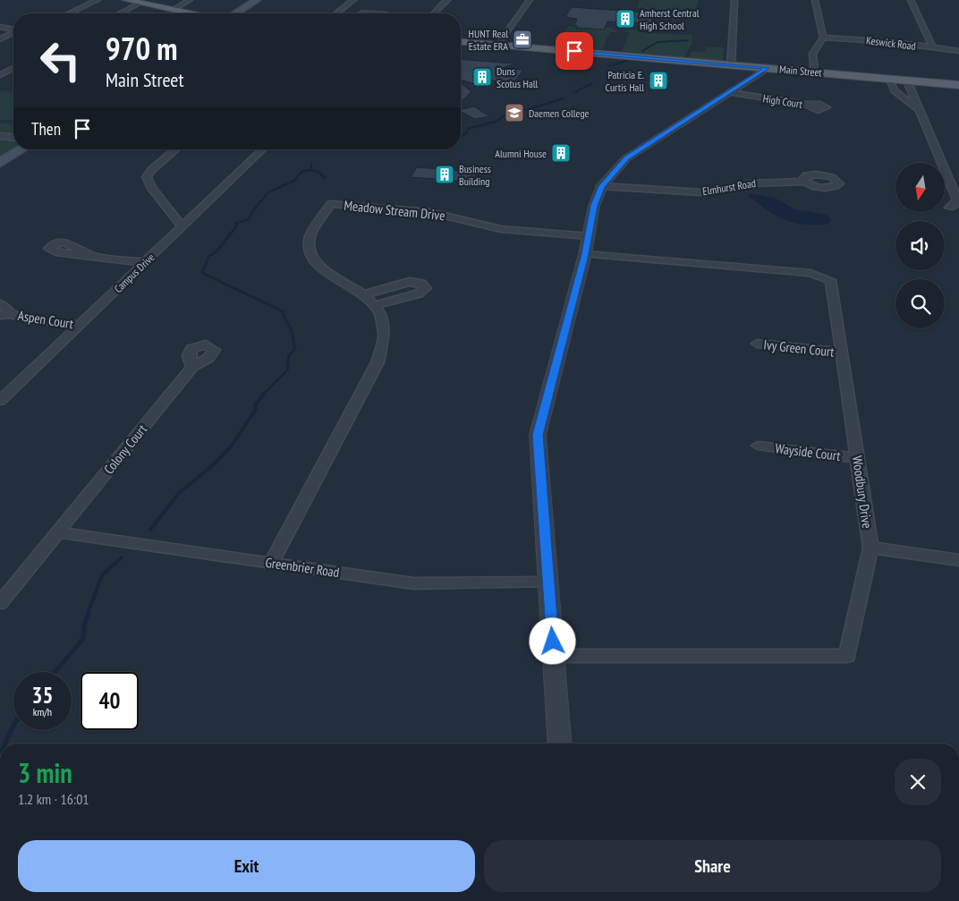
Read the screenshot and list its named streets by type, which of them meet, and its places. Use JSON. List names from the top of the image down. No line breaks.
{"streets":{"main road":["Main Street"],"street":["Keswick Road","High Court","Elmhurst Road","Meadow Stream Drive","Campus Drive","Aspen Court","Ivy Green Court","Colony Court","Wayside Court","Woodbury Drive","Greenbrier Road"]},"crossings":[["Meadow Stream Drive","Greenbrier Road"],["Campus Drive","Aspen Court"],["Ivy Green Court","Woodbury Drive"],["Colony Court","Greenbrier Road"],["Wayside Court","Woodbury Drive"]],"places":{"building":["Amherst Central High School","Duns Scotus Hall","Patricia E. Curtis Hall","Alumni House","Business Building"],"office":["HUNT Real Estate ERA"],"school or university":["Daemen College"]},"north":"bottom","page":{"turn":["970 m","Main Street"],"then":"Then","speed":"35 km/h","limit":"40","heading":["3 min","1.2 km · 16:01"],"buttons":["Exit","Share"]}}
